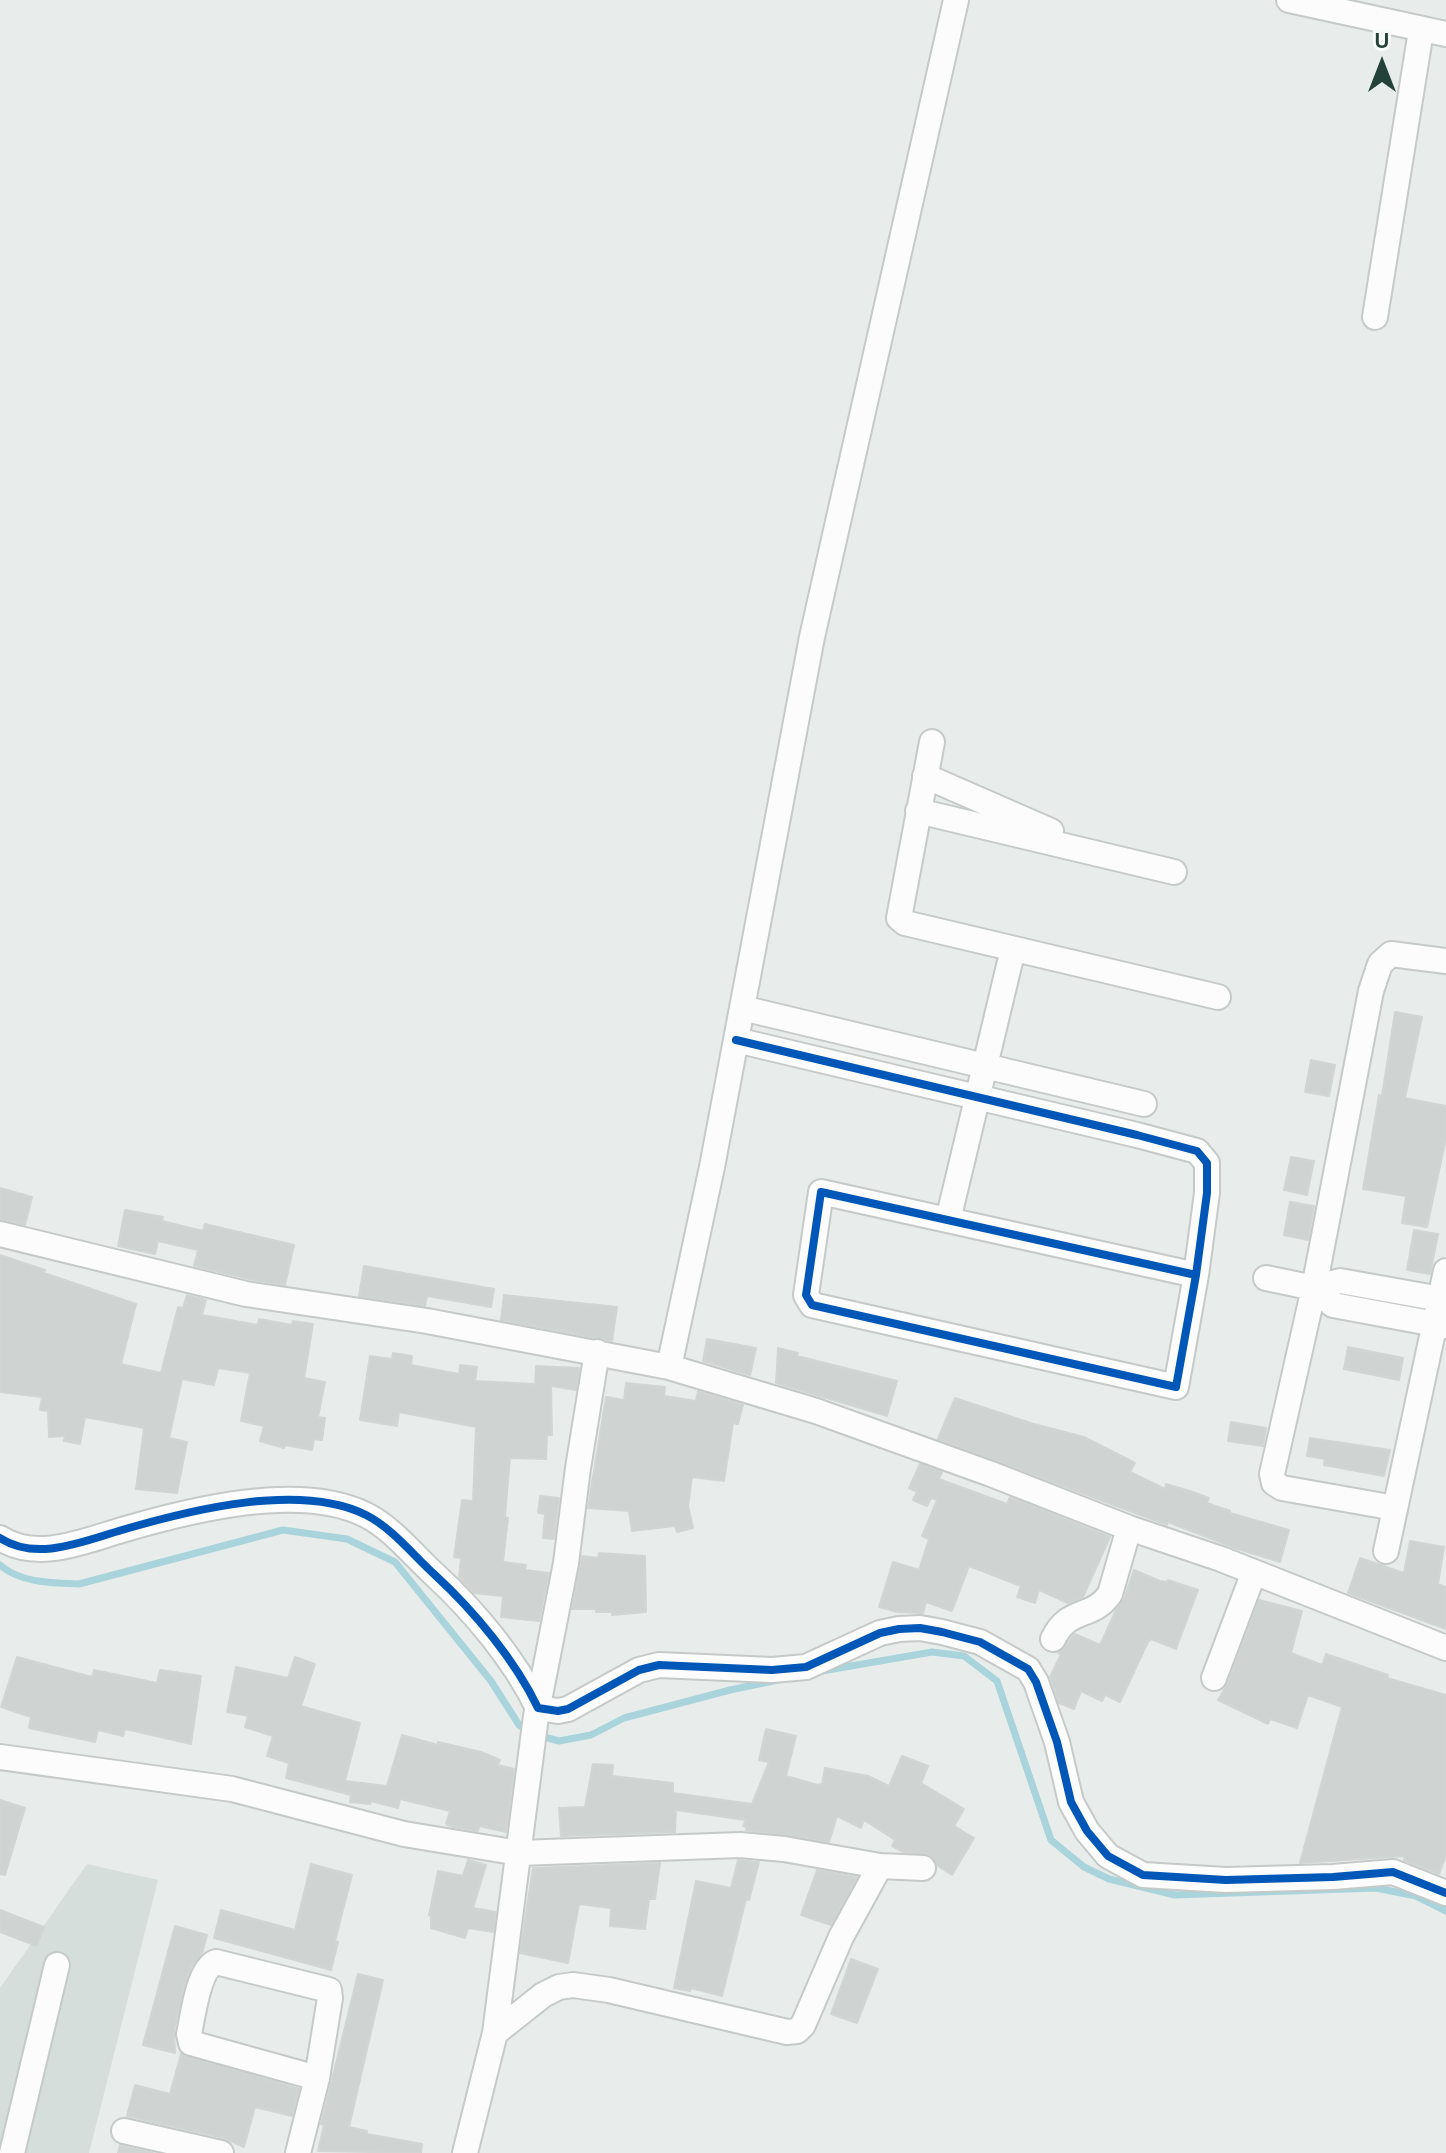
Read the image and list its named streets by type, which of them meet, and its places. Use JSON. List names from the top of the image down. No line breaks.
{"north":"top"}
